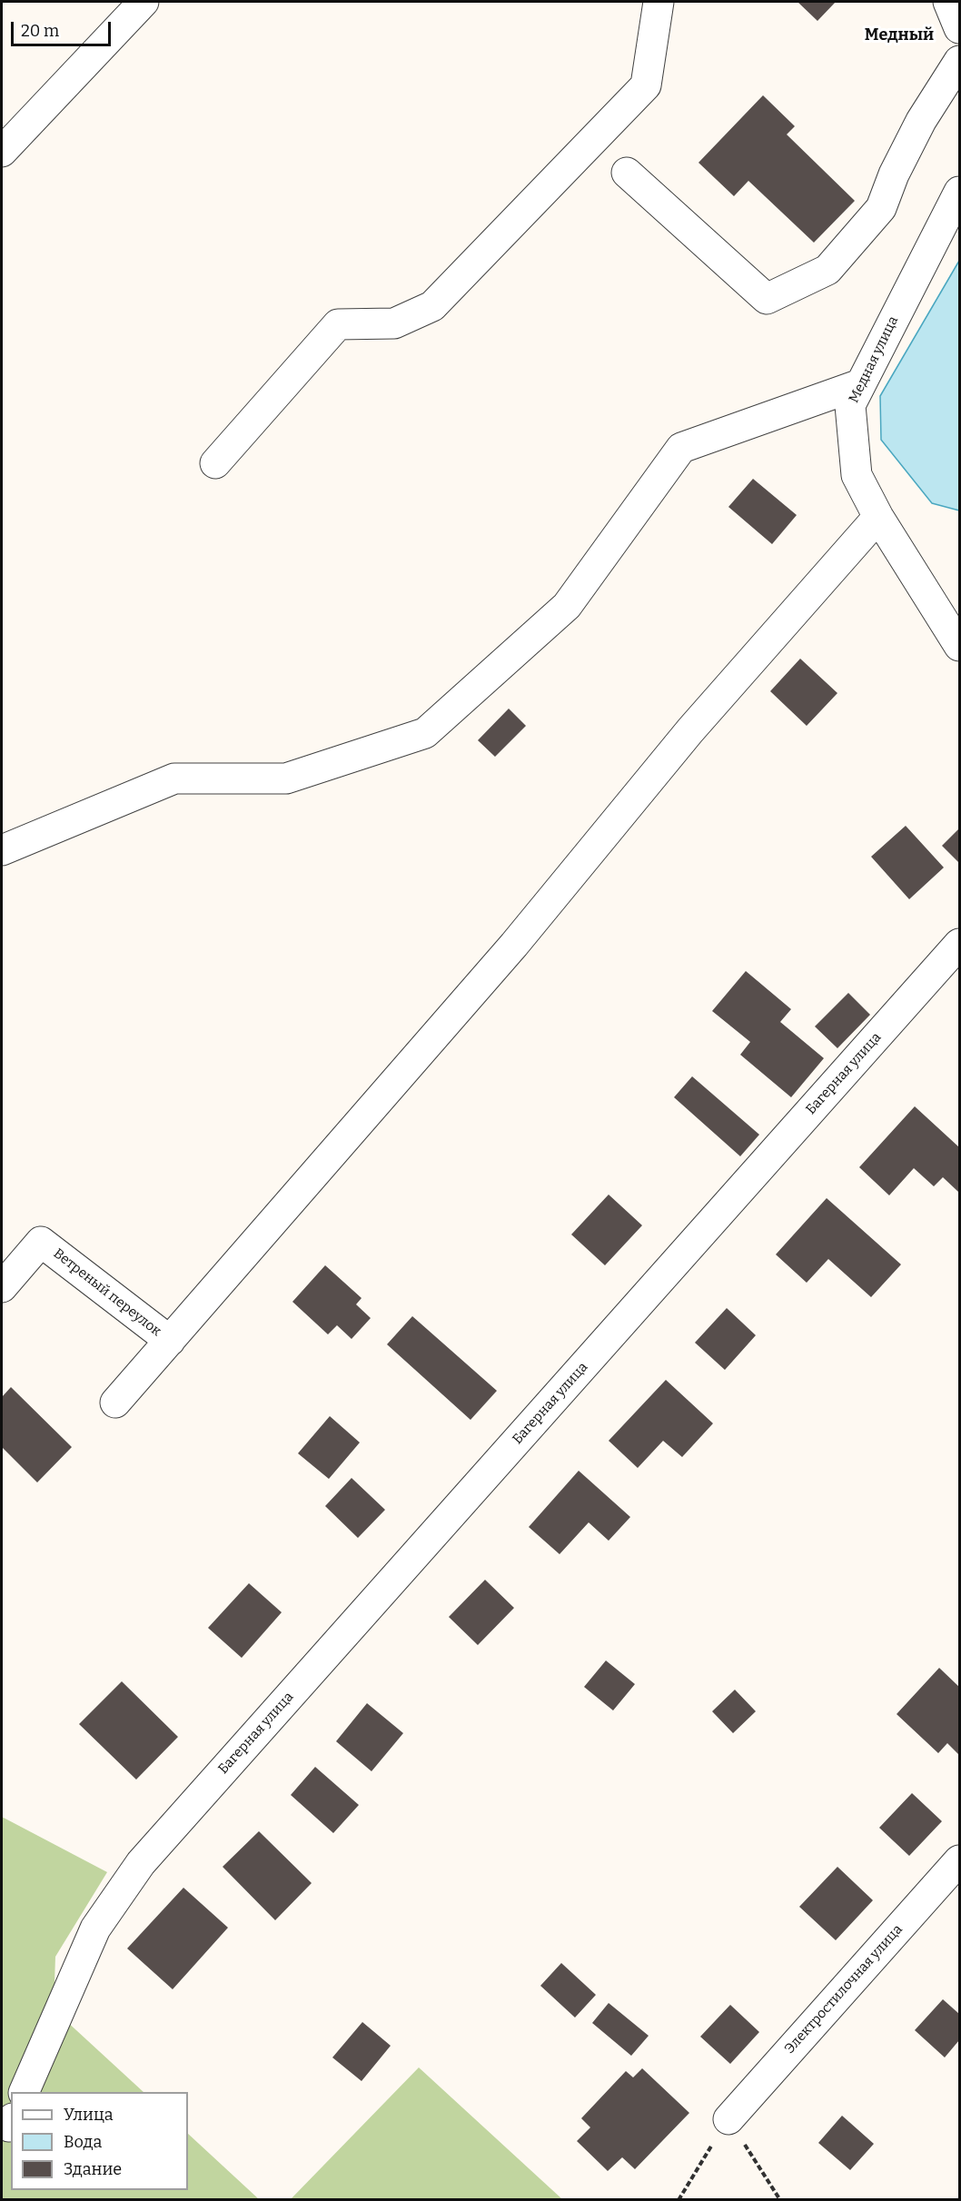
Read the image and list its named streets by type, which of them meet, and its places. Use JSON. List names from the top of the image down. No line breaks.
{"streets":{"street":["Медная улица","Багерная улица","Ветреный переулок","Электростилочная улица"]},"districts":["Медный"],"legend":["Улица","Вода","Здание"],"scale_bar":"20 m"}
